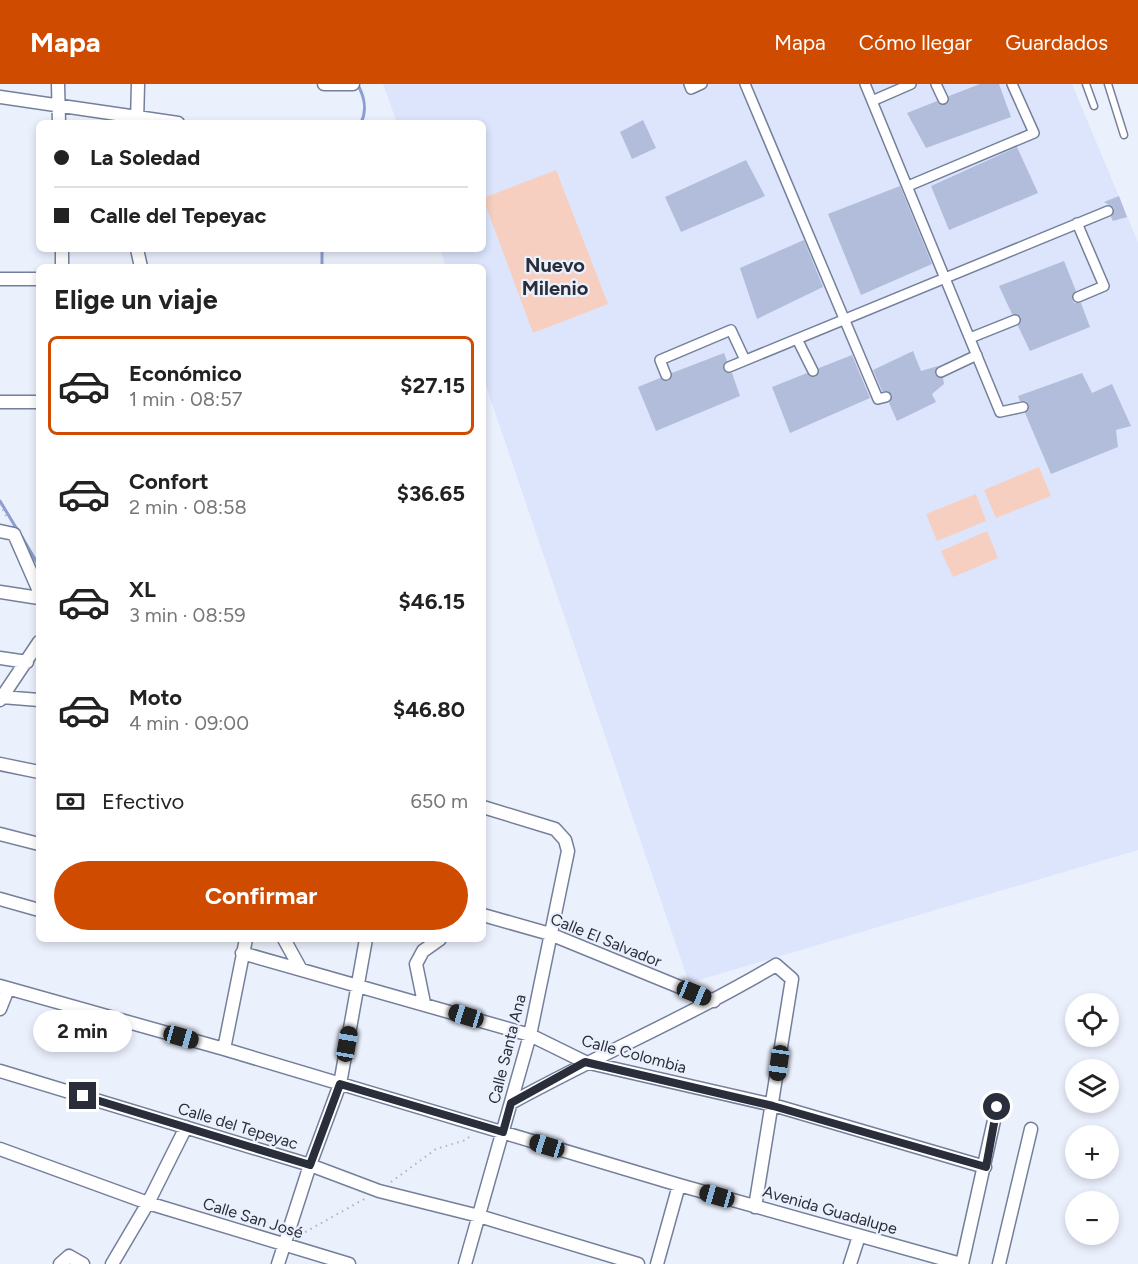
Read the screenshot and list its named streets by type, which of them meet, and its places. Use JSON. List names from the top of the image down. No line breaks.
{"streets":{"street":["Calle El Salvador","Calle Santa Ana","Calle Colombia","Calle del Tepeyac","Avenida Guadalupe","Calle San José"]},"crossings":[["Calle El Salvador","Calle Santa Ana"],["Calle Santa Ana","Calle Colombia"],["Calle Santa Ana","Calle del Tepeyac"],["Calle Santa Ana","Avenida Guadalupe"]],"districts":["Nuevo Milenio"],"page":{"header":"Mapa","nav":["Mapa","Cómo llegar","Guardados"],"banner":["La Soledad","Calle del Tepeyac"],"heading":"Elige un viaje","list":[{"name":"Económico","note":"1 min · 08:57","value":"$27.15"},{"name":"Confort","note":"2 min · 08:58","value":"$36.65"},{"name":"XL","note":"3 min · 08:59","value":"$46.15"},{"name":"Moto","note":"4 min · 09:00","value":"$46.80"}],"pay":["Efectivo","650 m"],"buttons":"Confirmar","map_buttons":["+","−"],"bubble":"2 min"}}
